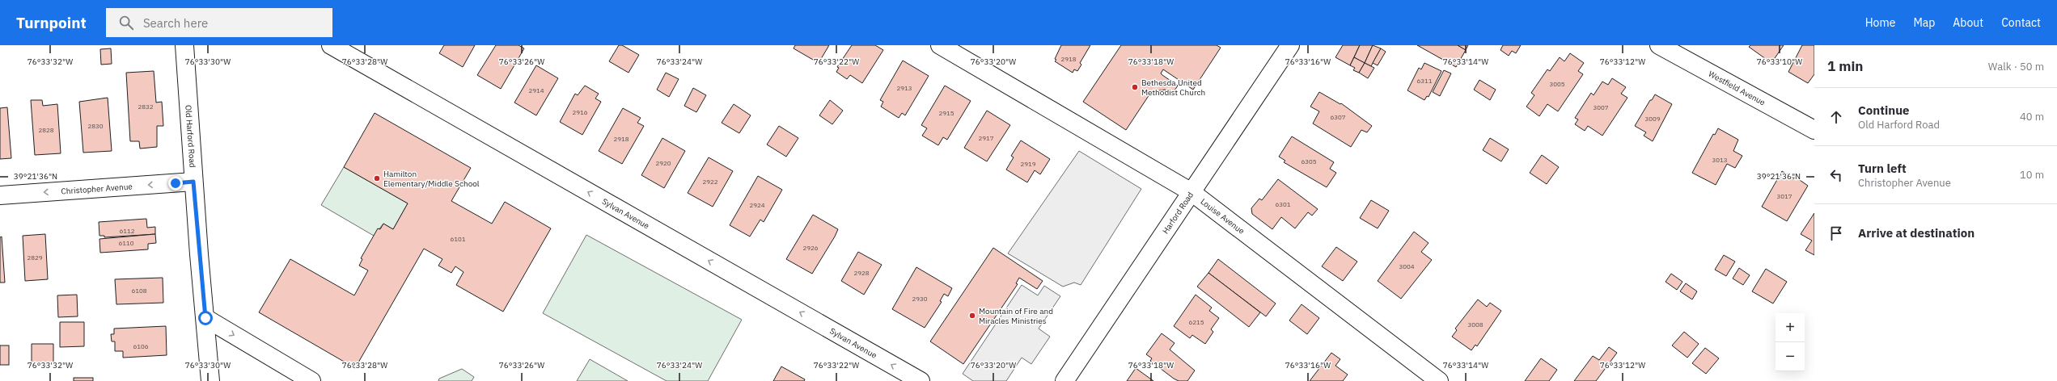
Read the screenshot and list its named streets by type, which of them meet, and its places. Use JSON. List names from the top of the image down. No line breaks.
{"streets":{"street":["Westfield Avenue","Old Harford Road","Christopher Avenue","Sylvan Avenue","Harford Road","Louise Avenue"]},"crossings":[["Old Harford Road","Christopher Avenue"],["Harford Road","Louise Avenue"]],"one_way":["Christopher Avenue","Sylvan Avenue"],"places":["Bethesda United Methodist Church","Hamilton Elementary/Middle School","Mountain of Fire and Miracles Ministries"],"house_numbers":["2918","6311","3005","2913","2914","2832","3007","2916","2915","6307","3009","2830","2828","2917","2918","3013","6305","2920","2919","2922","3017","6301","2924","6112","6101","6110","2926","2829","3004","2928","6108","2930","6215","3008","6106"],"page":{"header":"Turnpoint","search":"Search here","nav":["Home","Map","About","Contact"],"heading":["1 min","Walk · 50 m"],"list":[["Continue","Old Harford Road","40 m"],["Turn left","Christopher Avenue","10 m"],"Arrive at destination"],"map_buttons":["+","−"]},"coordinates":["76°33'32\"W","76°33'30\"W","76°33'28\"W","76°33'26\"W","76°33'24\"W","76°33'22\"W","76°33'20\"W","76°33'18\"W","76°33'16\"W","76°33'14\"W","76°33'12\"W","76°33'10\"W","39°21'36\"N"]}
